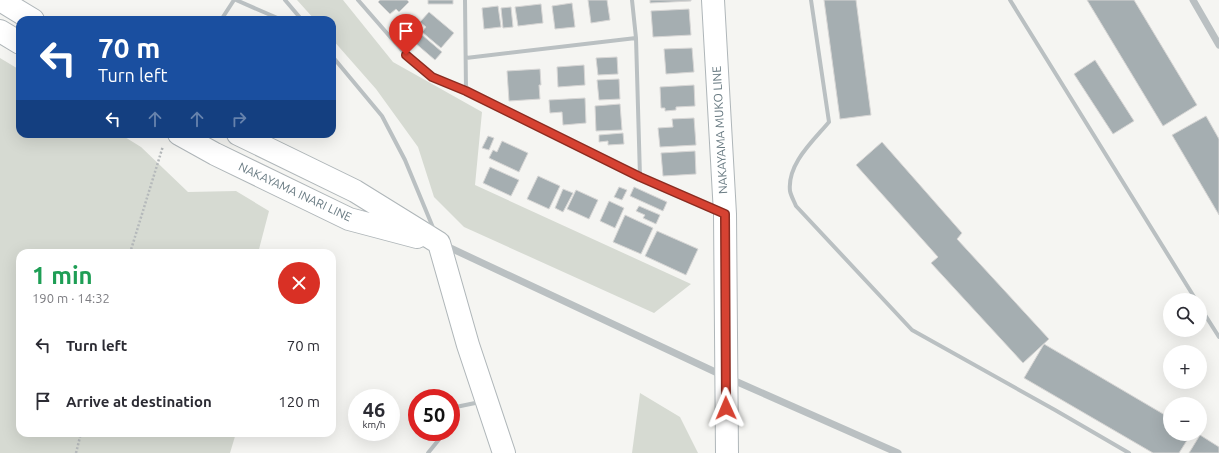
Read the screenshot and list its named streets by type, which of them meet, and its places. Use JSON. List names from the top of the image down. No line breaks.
{"streets":{"main road":["NAKAYAMA MUKO LINE","NAKAYAMA INARI LINE"]},"page":{"turn":["70 m","Turn left"],"heading":["1 min","190 m · 14:32"],"map_buttons":["+","−"],"list":[{"name":"Turn left","value":"70 m"},{"name":"Arrive at destination","value":"120 m"}],"speed":"46 km/h","limit":"50"}}
